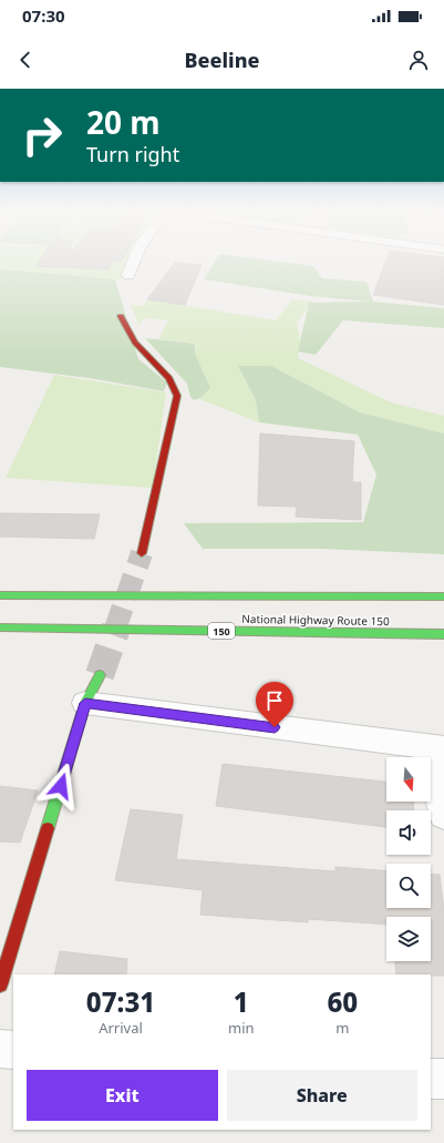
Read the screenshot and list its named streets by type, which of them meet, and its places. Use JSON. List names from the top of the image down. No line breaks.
{"streets":{"main road":["National Highway Route 150","150"]},"north":"bottom","page":{"status":"07:30","header":"Beeline","turn":["20 m","Turn right"],"eta":["07:31","Arrival","1","min","60","m"],"buttons":["Exit","Share"]}}
